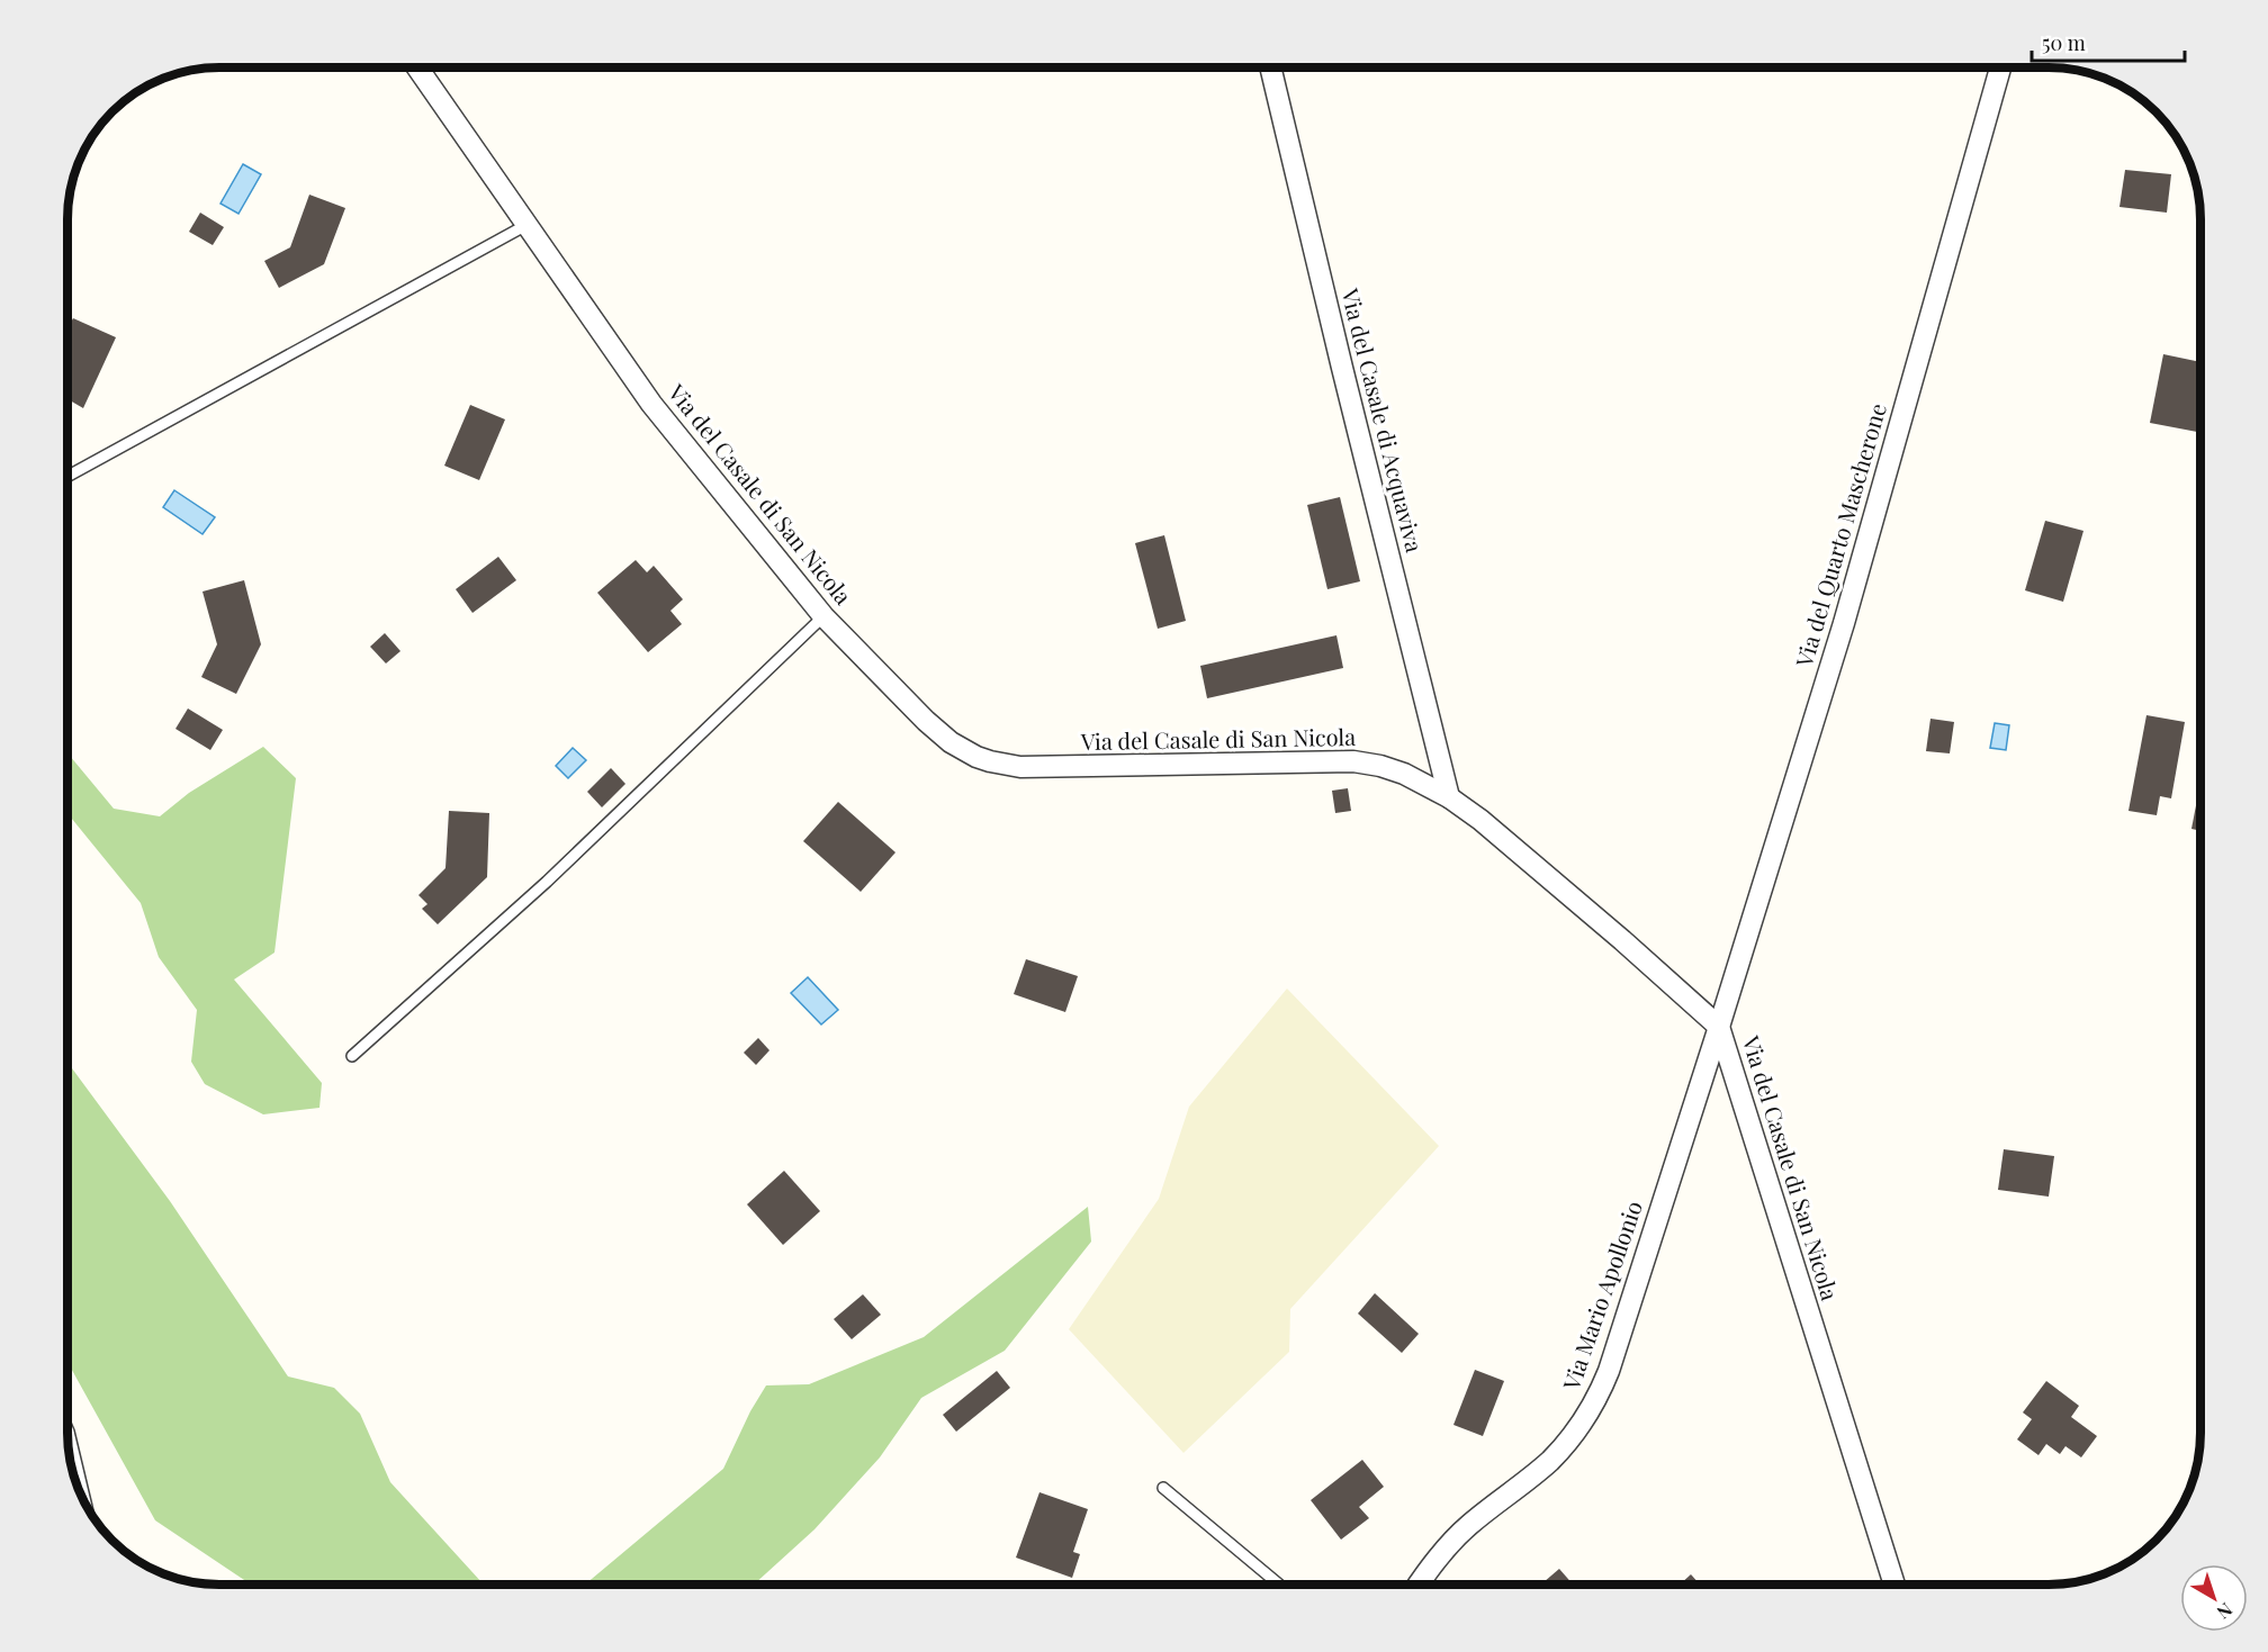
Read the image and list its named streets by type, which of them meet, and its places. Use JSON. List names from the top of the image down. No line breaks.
{"streets":{"street":["Via del Casale di Acquaviva","Via del Casale di San Nicola","Via del Quarto Mascherone","Via Mario Apollonio"]},"crossings":[["Via del Casale di Acquaviva","Via del Casale di San Nicola"],["Via del Casale di San Nicola","Via del Quarto Mascherone"],["Via del Casale di San Nicola","Via Mario Apollonio"],["Via del Quarto Mascherone","Via Mario Apollonio"]],"scale_bar":"50 m","north":"bottom right"}
